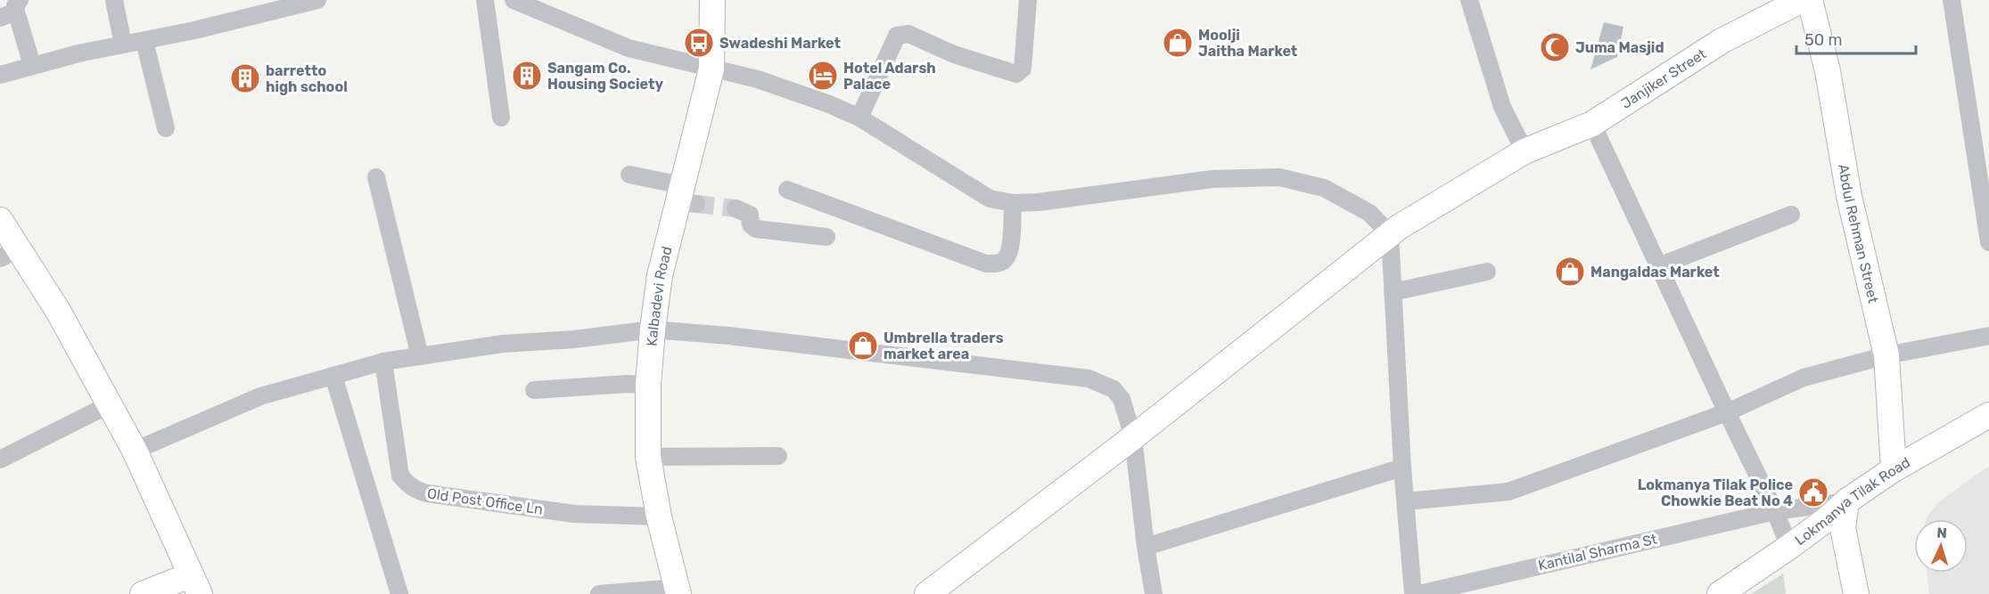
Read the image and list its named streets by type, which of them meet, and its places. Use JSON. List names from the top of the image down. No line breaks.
{"streets":{"street":["Janjiker Street","Abdul Rehman Street","Kalbadevi Road","Old Post Office Ln","Lokmanya Tilak Road","Kantilal Sharma St"]},"crossings":[["Abdul Rehman Street","Lokmanya Tilak Road"],["Kalbadevi Road","Old Post Office Ln"],["Lokmanya Tilak Road","Kantilal Sharma St"]],"places":{"bus stop":["Swadeshi Market"],"shop":["Moolji Jaitha Market","Mangaldas Market","Umbrella traders market area"],"mosque":["Juma Masjid"],"building":["Sangam Co. Housing Society","barretto high school"],"hotel":["Hotel Adarsh Palace"],"public building":["Lokmanya Tilak Police Chowkie Beat No 4"]},"scale_bar":"50 m","north":"top"}
